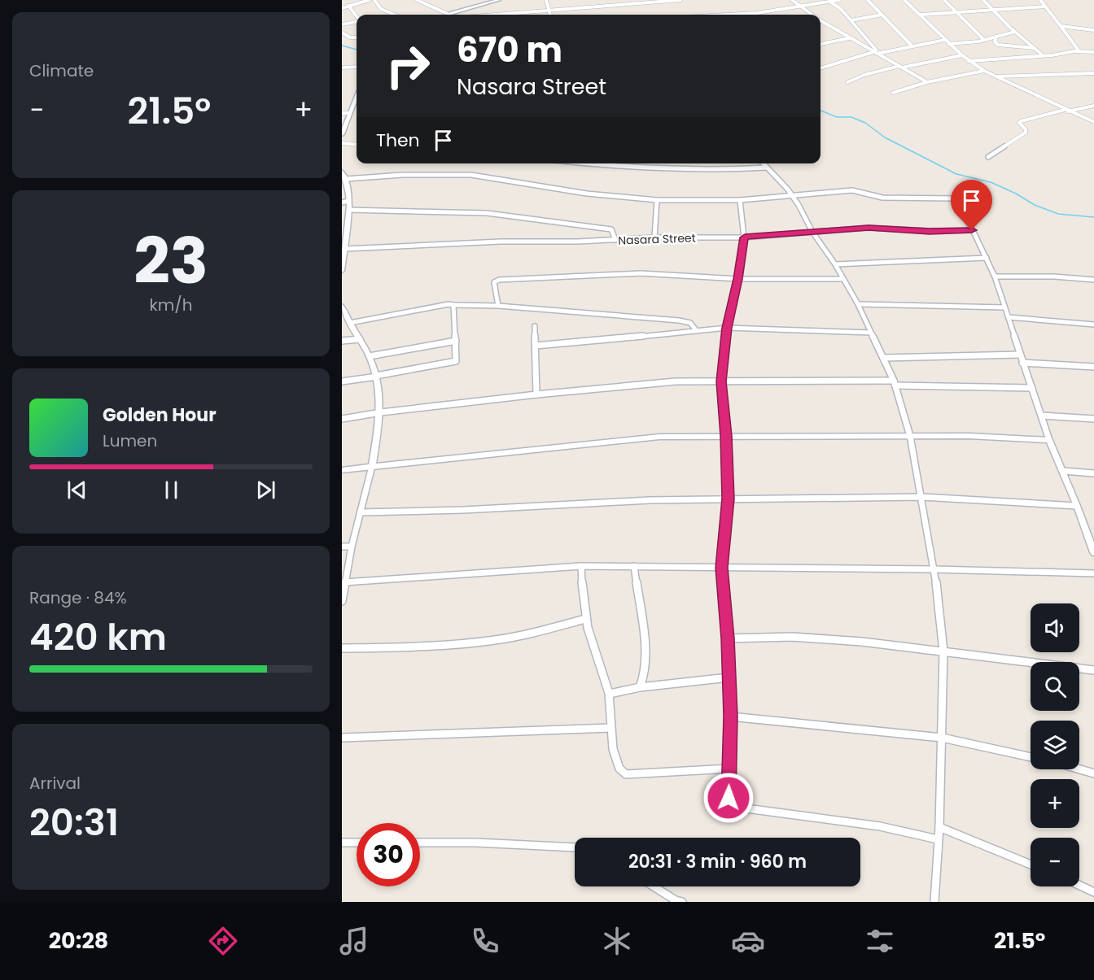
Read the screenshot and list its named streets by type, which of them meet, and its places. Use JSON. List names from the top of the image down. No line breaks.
{"streets":{"street":["Nasara Street"]},"page":{"tile":["Climate",["23","km/h"],["Range · 84%","420 km"],["Arrival","20:31"]],"turn":["670 m","Nasara Street"],"heat":["−","21.5°","+"],"then":"Then","song":["Golden Hour","Lumen"],"map_buttons":["+","−"],"limit":"30","trip":"20:31 · 3 min · 960 m","tabs":["20:28","21.5°"]}}
